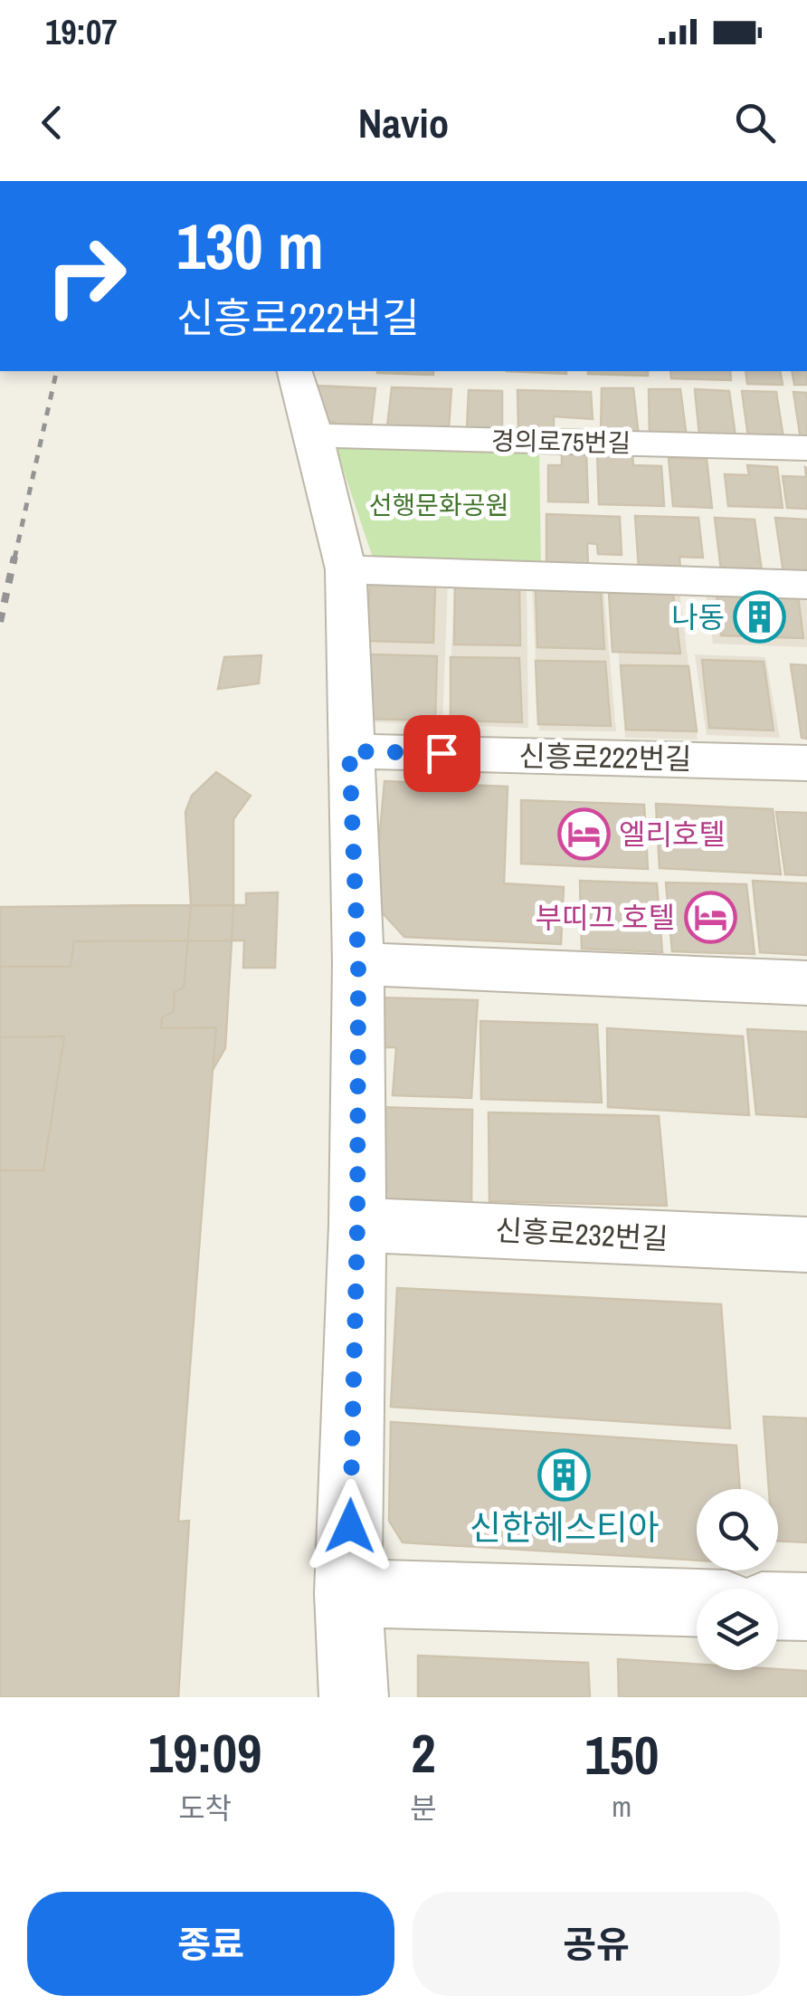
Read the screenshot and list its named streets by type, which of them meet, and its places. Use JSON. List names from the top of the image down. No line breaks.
{"streets":{"street":["경의로75번길","신흥로222번길","신흥로232번길"]},"parks":["선행문화공원"],"places":{"building":["나동","신한헤스티아"],"hotel":["엘리호텔","부띠끄 호텔"]},"page":{"status":"19:07","header":"Navio","turn":["130 m","신흥로222번길"],"eta":["19:09","도착","2","분","150","m"],"buttons":["종료","공유"]}}
